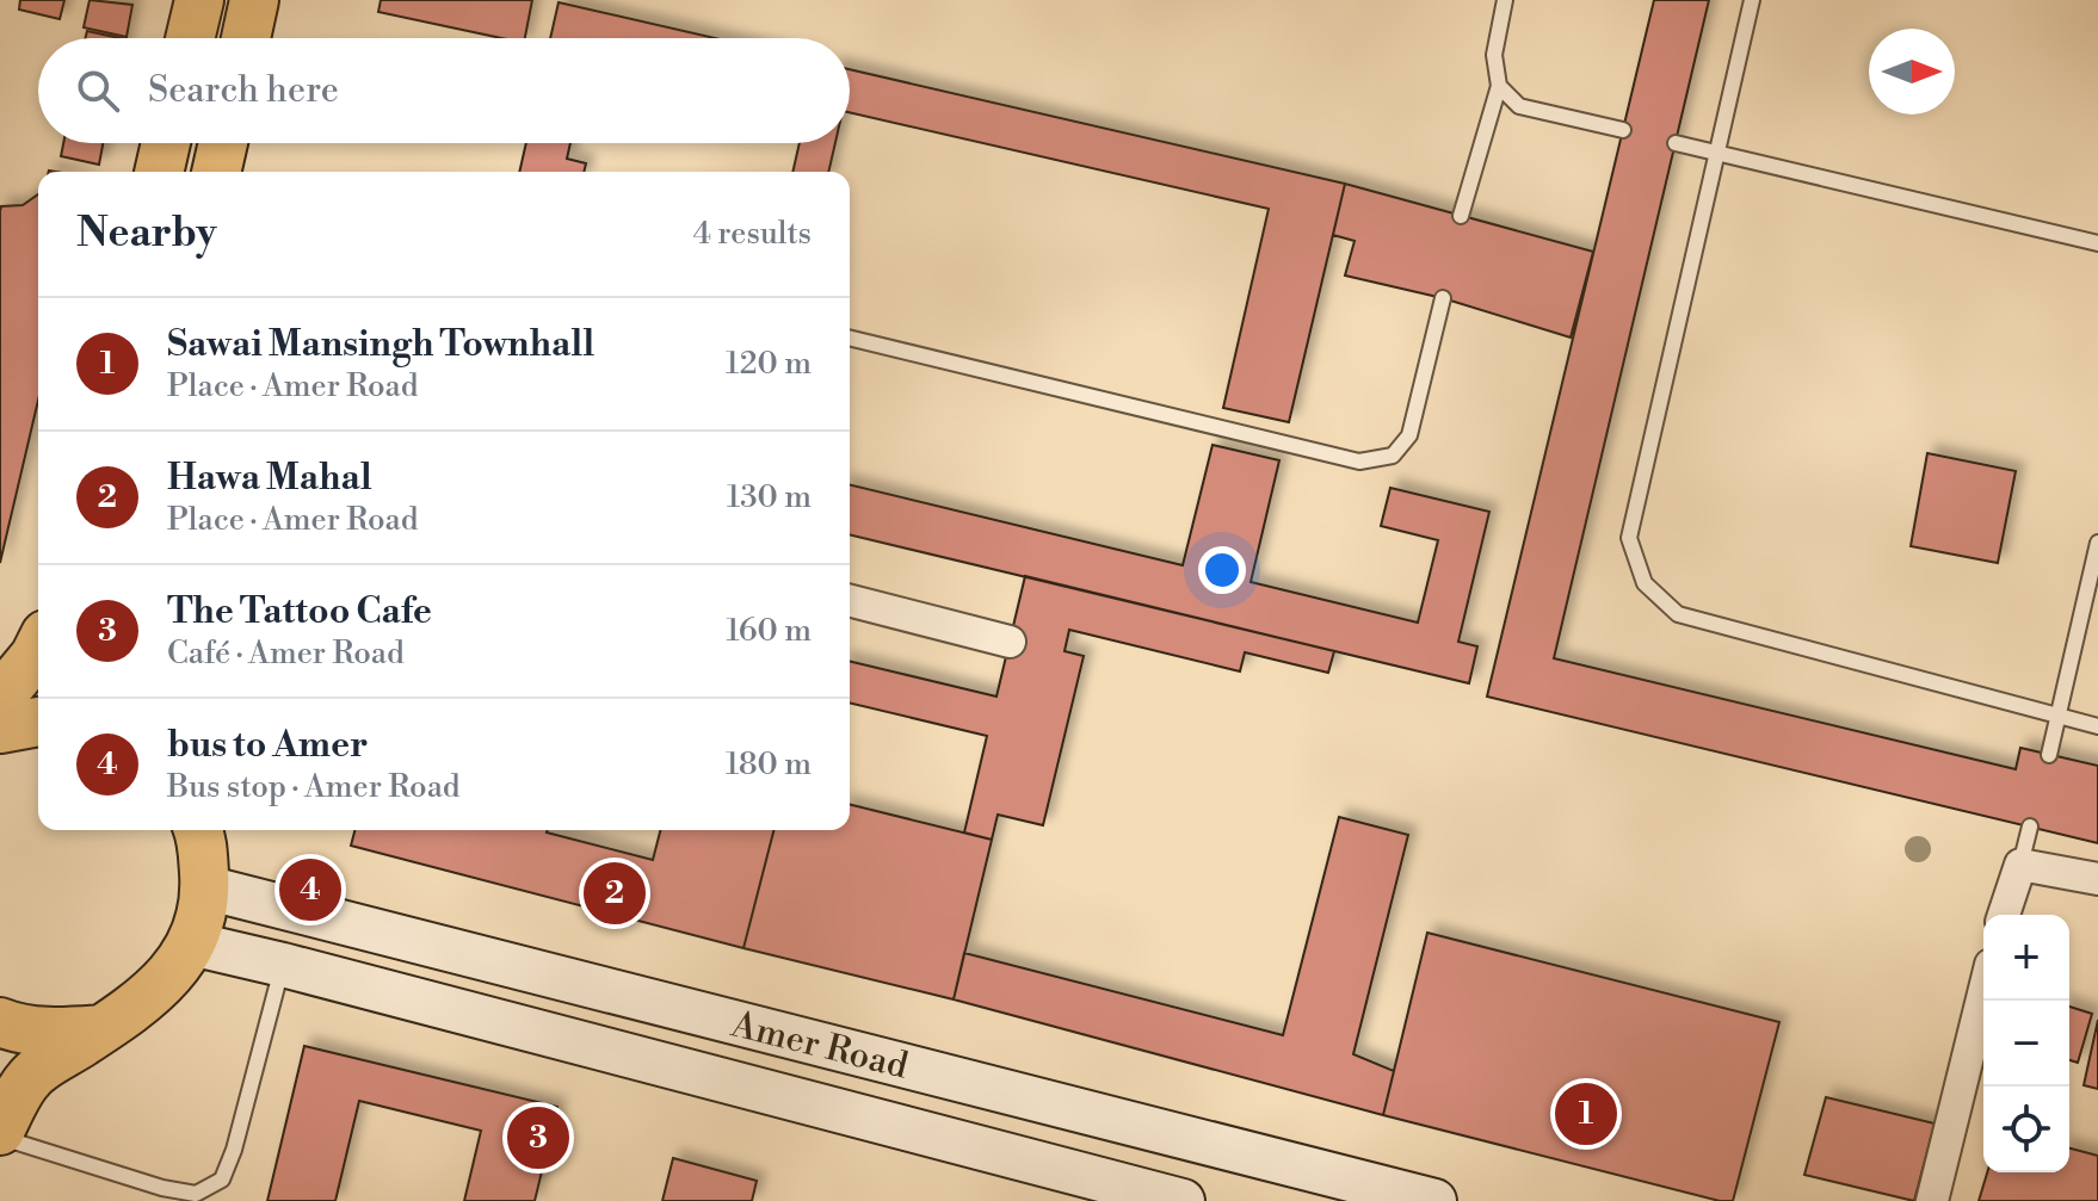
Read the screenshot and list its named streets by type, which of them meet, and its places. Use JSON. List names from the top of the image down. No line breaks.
{"streets":{"main road":["Amer Road"]},"north":"right","page":{"search":"Search here","heading":["Nearby","4 results"],"list":[{"mark":"1","name":"Sawai Mansingh Townhall","note":"Place · Amer Road","value":"120 m"},{"mark":"2","name":"Hawa Mahal","note":"Place · Amer Road","value":"130 m"},{"mark":"3","name":"The Tattoo Cafe","note":"Café · Amer Road","value":"160 m"},{"mark":"4","name":"bus to Amer","note":"Bus stop · Amer Road","value":"180 m"}],"pins":["4","2","1","3"],"map_buttons":["+","−"]}}
